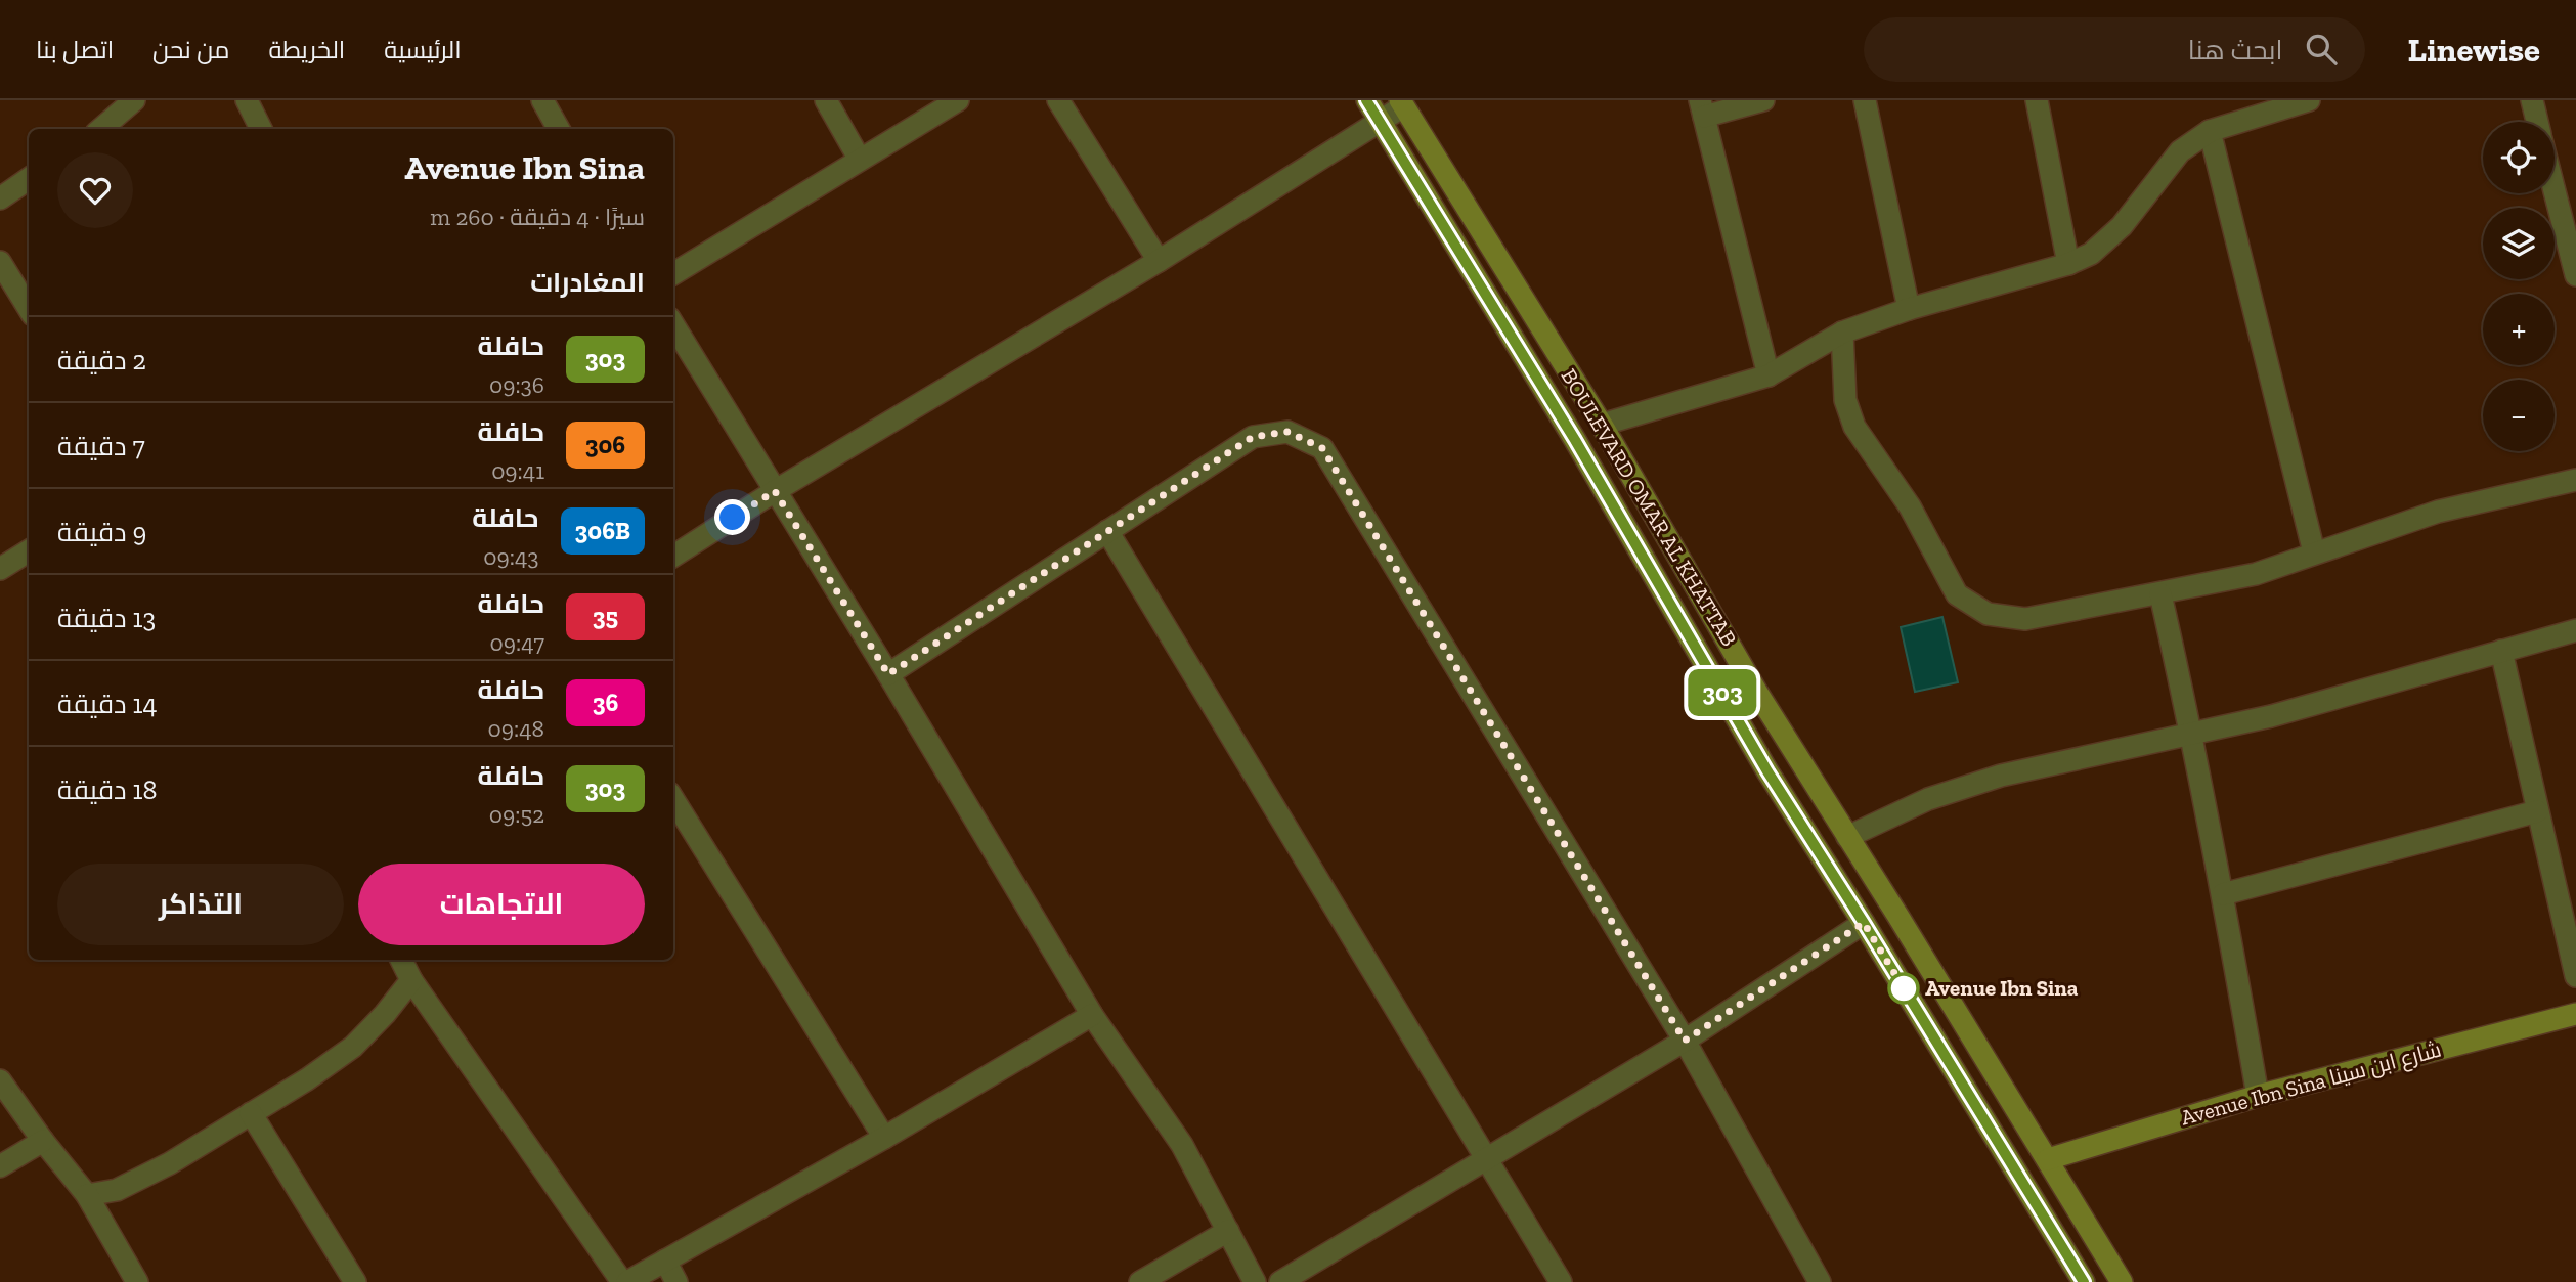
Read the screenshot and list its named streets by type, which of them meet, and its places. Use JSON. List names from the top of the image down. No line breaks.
{"streets":{"street":["BOULEVARD OMAR AL KHATTAB","Avenue Ibn Sina شارع ابن سينا"]},"crossings":[["BOULEVARD OMAR AL KHATTAB","Avenue Ibn Sina شارع ابن سينا"]],"places":["Avenue Ibn Sina"],"lines":["bus line 303"],"page":{"header":"Linewise","search":"ابحث هنا","nav":["الرئيسية","الخريطة","من نحن","اتصل بنا"],"on_map":"303","map_buttons":["+","−"],"heading":[["Avenue Ibn Sina","سيرًا · 4 دقيقة · 260 m"],"المغادرات"],"list":[{"mark":"303","name":"حافلة","note":"09:36","value":"2 دقيقة"},{"mark":"306","name":"حافلة","note":"09:41","value":"7 دقيقة"},{"mark":"306B","name":"حافلة","note":"09:43","value":"9 دقيقة"},{"mark":"35","name":"حافلة","note":"09:47","value":"13 دقيقة"},{"mark":"36","name":"حافلة","note":"09:48","value":"14 دقيقة"},{"mark":"303","name":"حافلة","note":"09:52","value":"18 دقيقة"}],"buttons":["الاتجاهات","التذاكر"]}}
